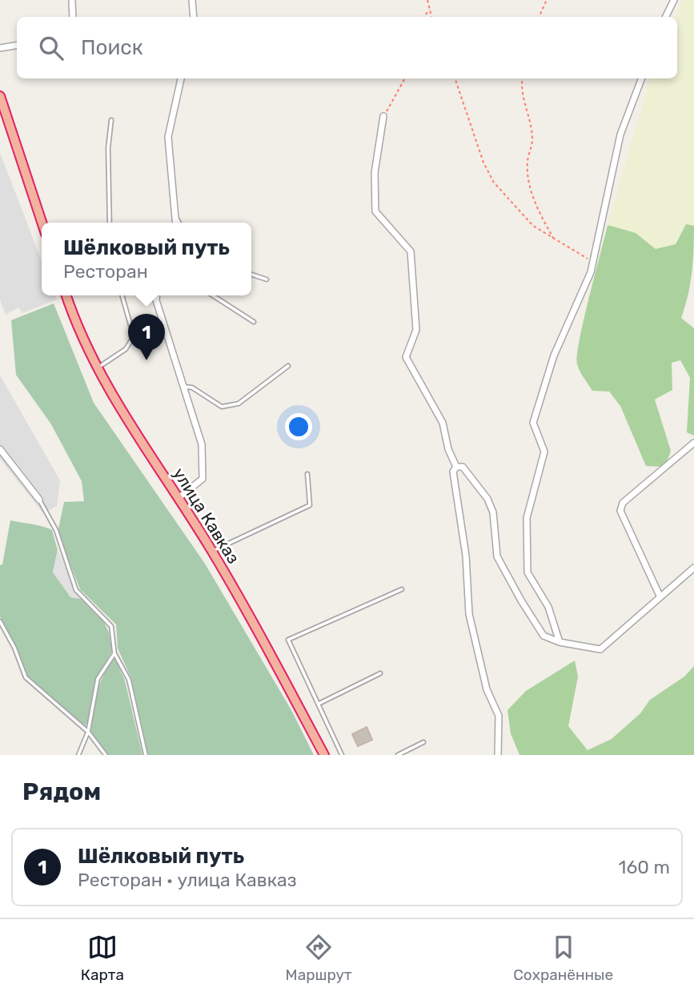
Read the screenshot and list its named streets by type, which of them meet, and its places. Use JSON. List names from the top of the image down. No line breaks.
{"streets":{"highway":["улица Кавказ"]},"page":{"search":"Поиск","popup":["Шёлковый путь","Ресторан"],"pins":"1","heading":"Рядом","list":[{"mark":"1","name":"Шёлковый путь","note":"Ресторан · улица Кавказ","value":"160 m"}],"nav":["Карта","Маршрут","Сохранённые"]}}
